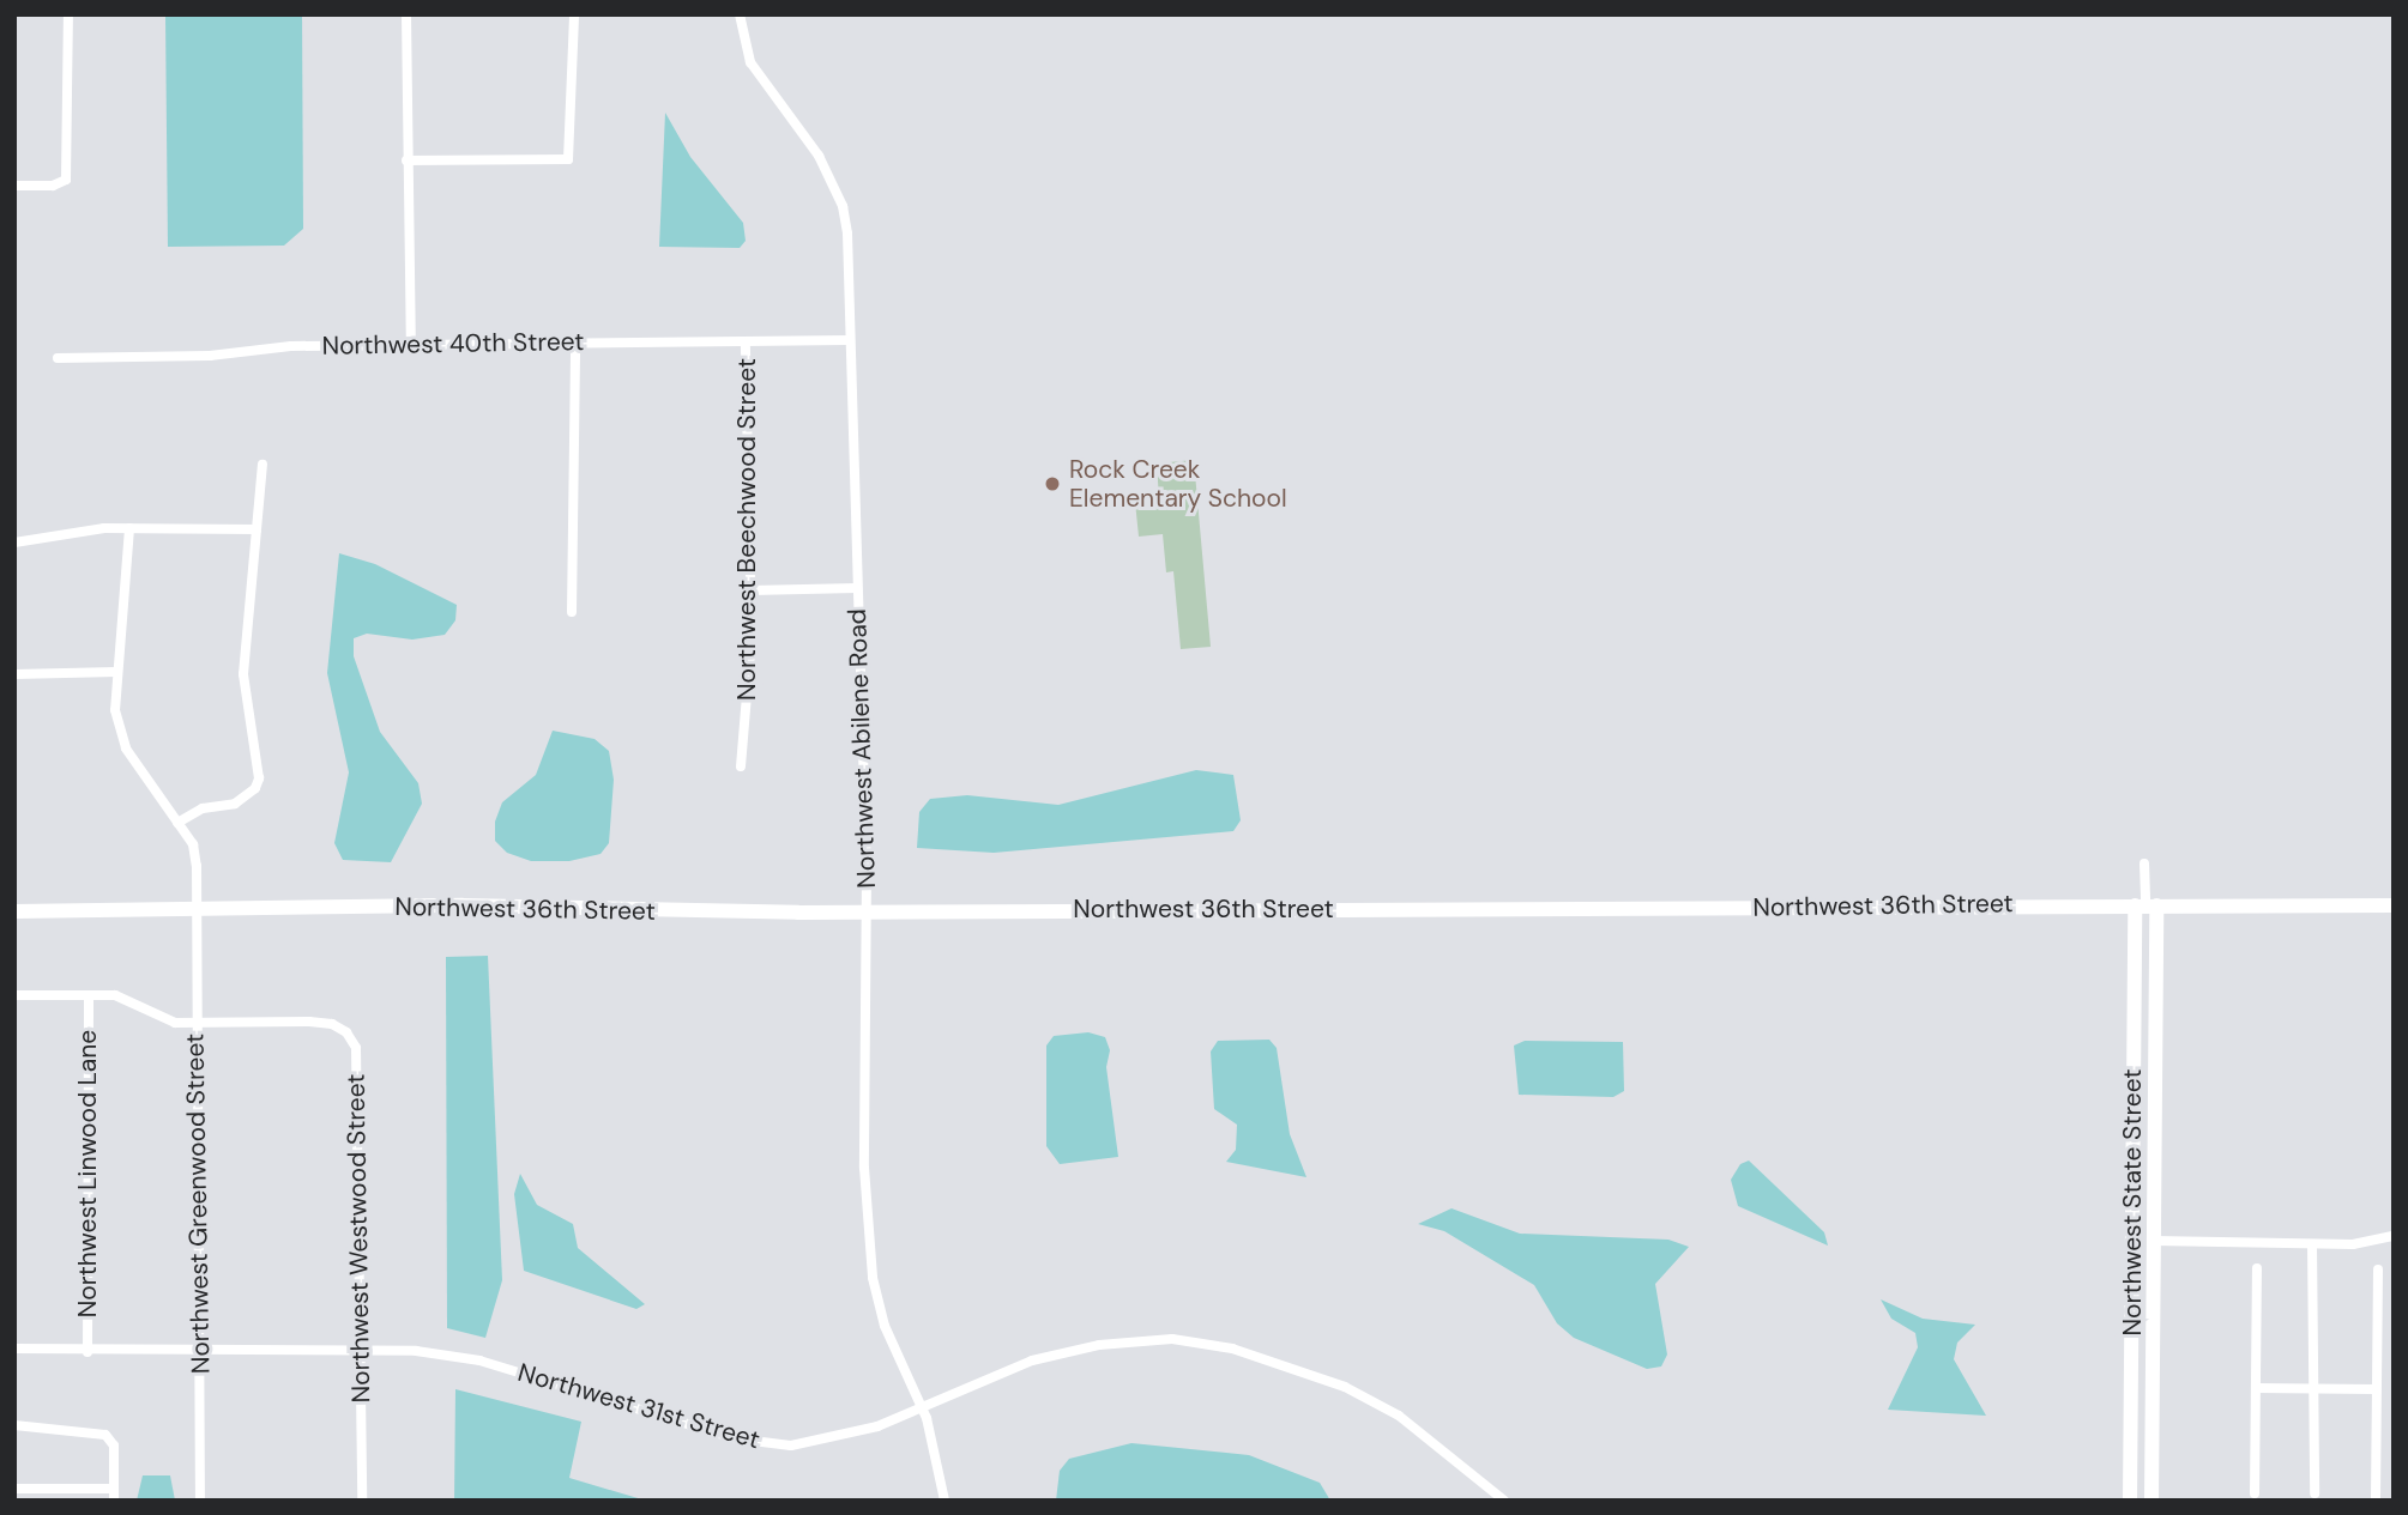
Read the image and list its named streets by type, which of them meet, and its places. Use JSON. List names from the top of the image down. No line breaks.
{"streets":{"main road":["Northwest 36th Street","Northwest State Street"],"street":["Northwest 40th Street","Northwest Beechwood Street","Northwest Abilene Road","Northwest Linwood Lane","Northwest Greenwood Street","Northwest Westwood Street","Northwest 31st Street"]},"crossings":[["Northwest 40th Street","Northwest Beechwood Street"],["Northwest 40th Street","Northwest Abilene Road"],["Northwest Abilene Road","Northwest 36th Street"],["Northwest Abilene Road","Northwest 31st Street"],["Northwest 36th Street","Northwest State Street"],["Northwest 36th Street","Northwest Greenwood Street"],["Northwest Linwood Lane","Northwest Westwood Street"],["Northwest Linwood Lane","Northwest 31st Street"],["Northwest Greenwood Street","Northwest Westwood Street"],["Northwest Greenwood Street","Northwest 31st Street"],["Northwest Westwood Street","Northwest 31st Street"]],"places":["Rock Creek Elementary School"]}
